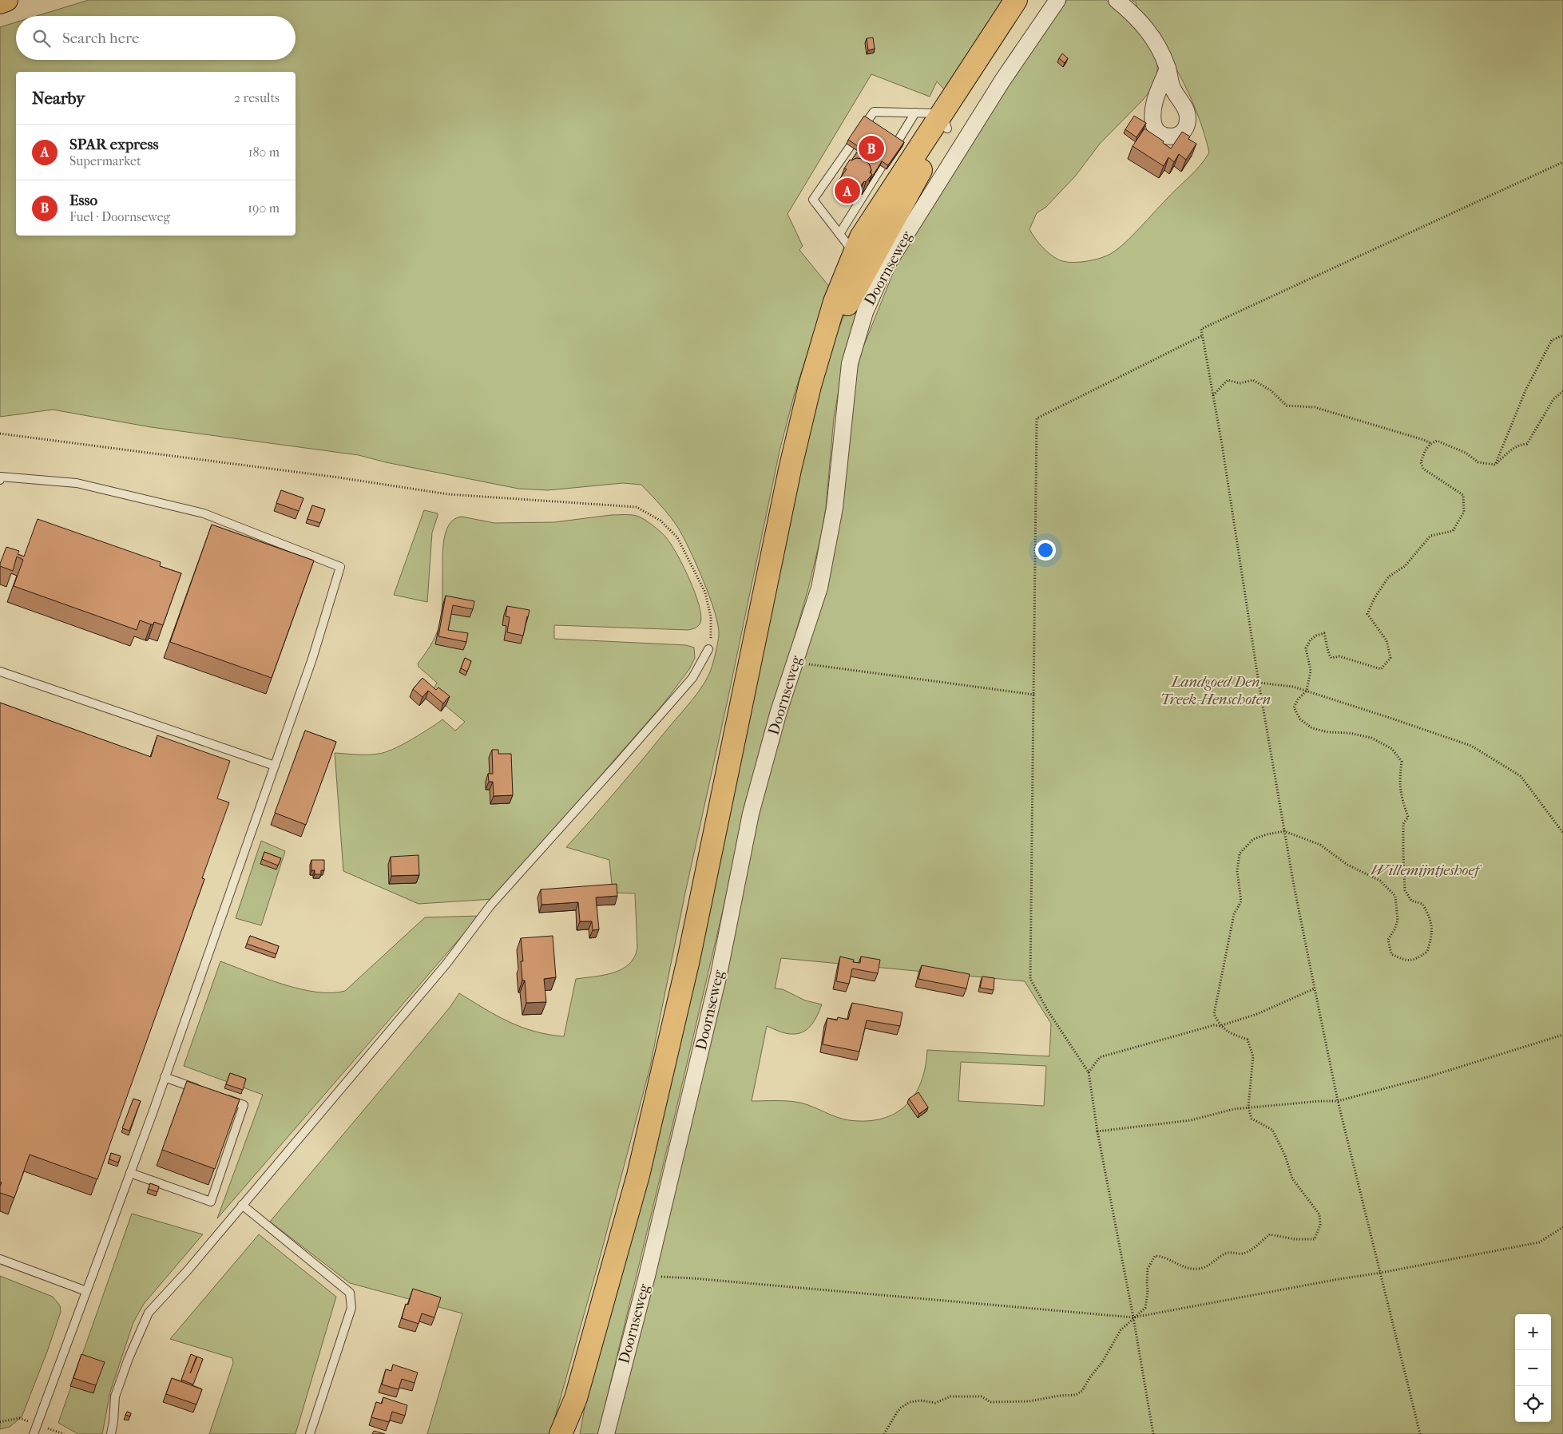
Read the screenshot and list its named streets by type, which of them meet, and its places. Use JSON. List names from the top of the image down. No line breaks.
{"streets":{"main road":["Doornseweg"]},"parks":["Landgoed Den Treek-Henschoten","Willemijntjeshoef"],"page":{"search":"Search here","heading":["Nearby","2 results"],"list":[{"mark":"A","name":"SPAR express","note":"Supermarket","value":"180 m"},{"mark":"B","name":"Esso","note":"Fuel · Doornseweg","value":"190 m"}],"pins":["B","A"],"map_buttons":["+","−"]}}
